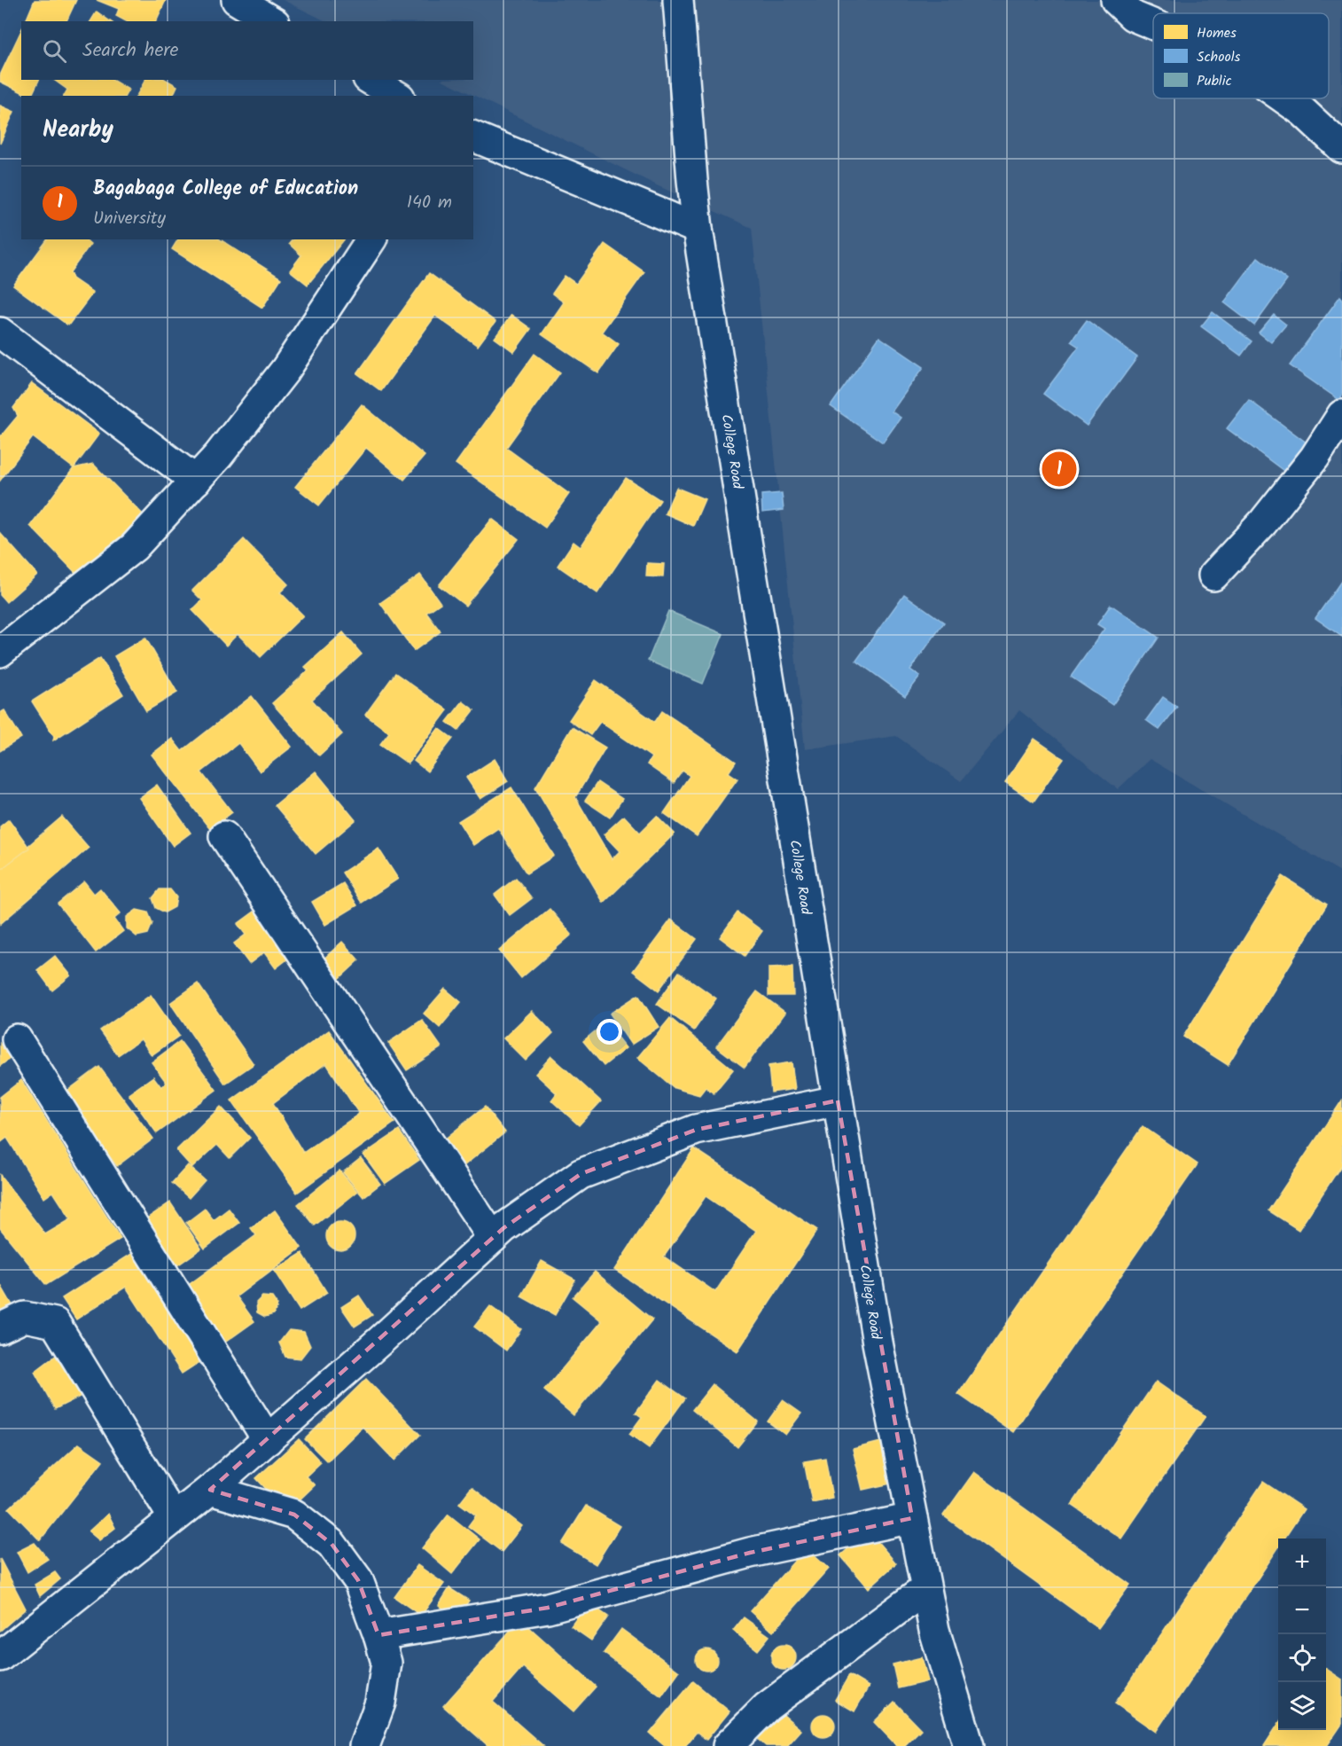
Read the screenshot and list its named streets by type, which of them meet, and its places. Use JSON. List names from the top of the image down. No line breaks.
{"streets":{"street":["College Road"]},"legend":["Homes","Schools","Public"],"page":{"search":"Search here","heading":"Nearby","list":[{"mark":"1","name":"Bagabaga College of Education","note":"University","value":"140 m"}],"pins":"1","map_buttons":["+","−"]}}
